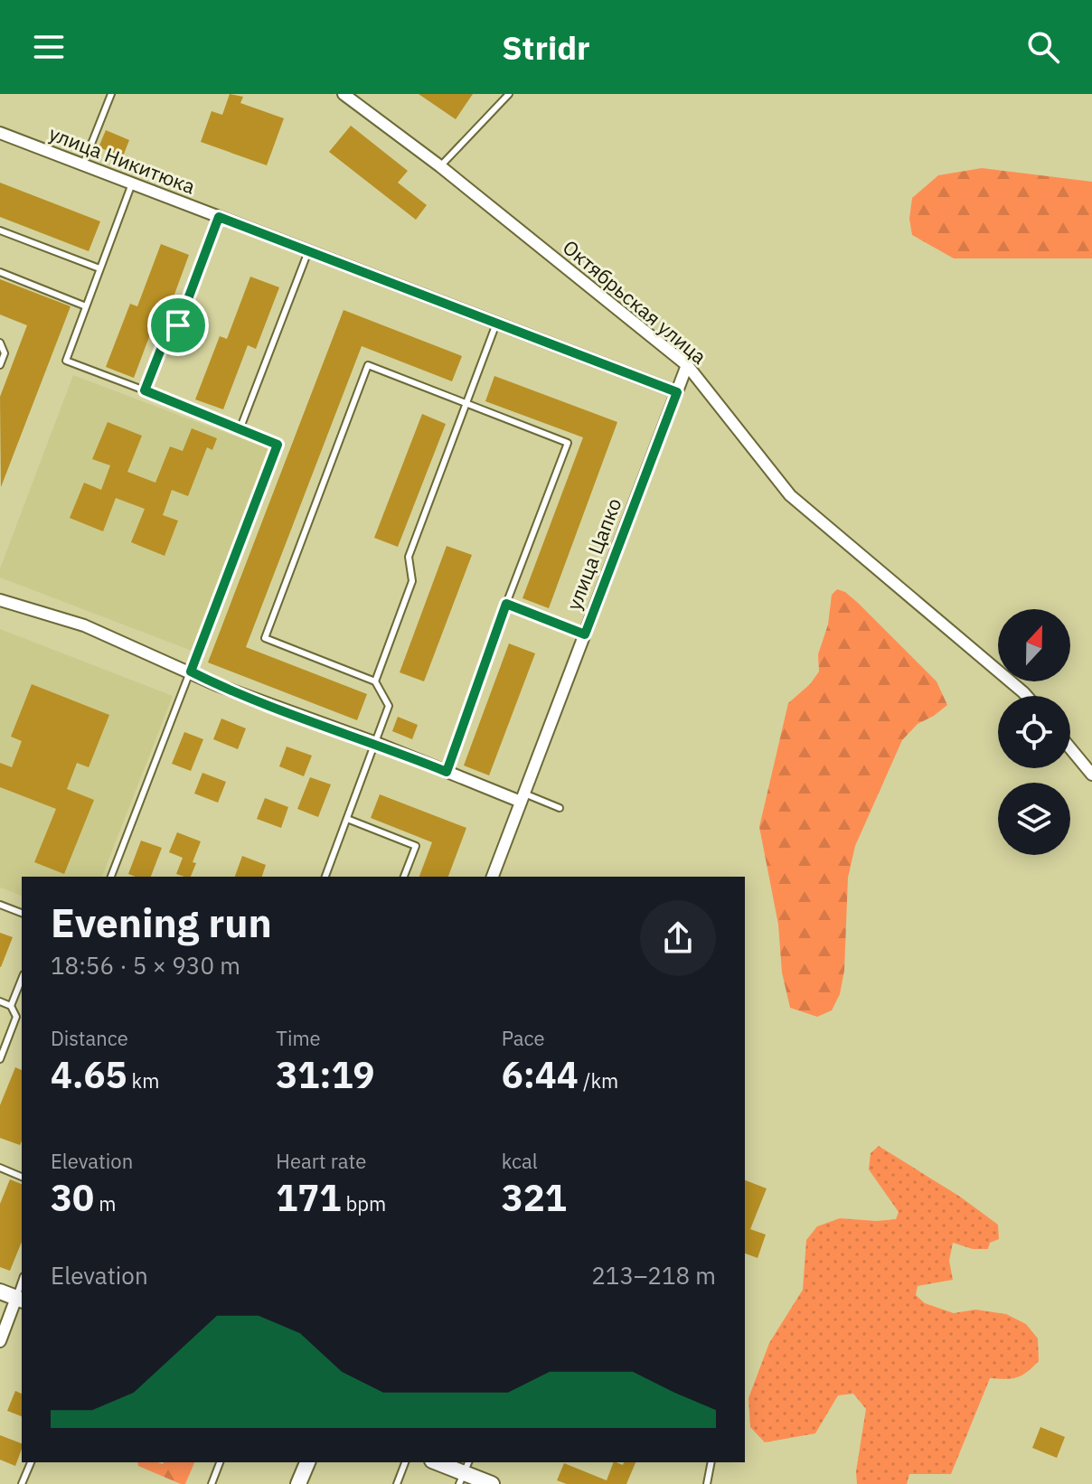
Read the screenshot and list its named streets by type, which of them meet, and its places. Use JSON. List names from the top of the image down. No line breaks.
{"streets":{"street":["улица Никитюка","Октябрьская улица","улица Цапко"]},"crossings":[["улица Никитюка","улица Цапко"],["Октябрьская улица","улица Цапко"]],"north":"top","page":{"header":"Stridr","heading":["Evening run","18:56 · 5 × 930 m"],"stats":[["Distance","4.65 km"],["Time","31:19"],["Pace","6:44 /km"],["Elevation","30 m"],["Heart rate","171 bpm"],["kcal","321"]],"chart":["Elevation","213–218 m"]}}
